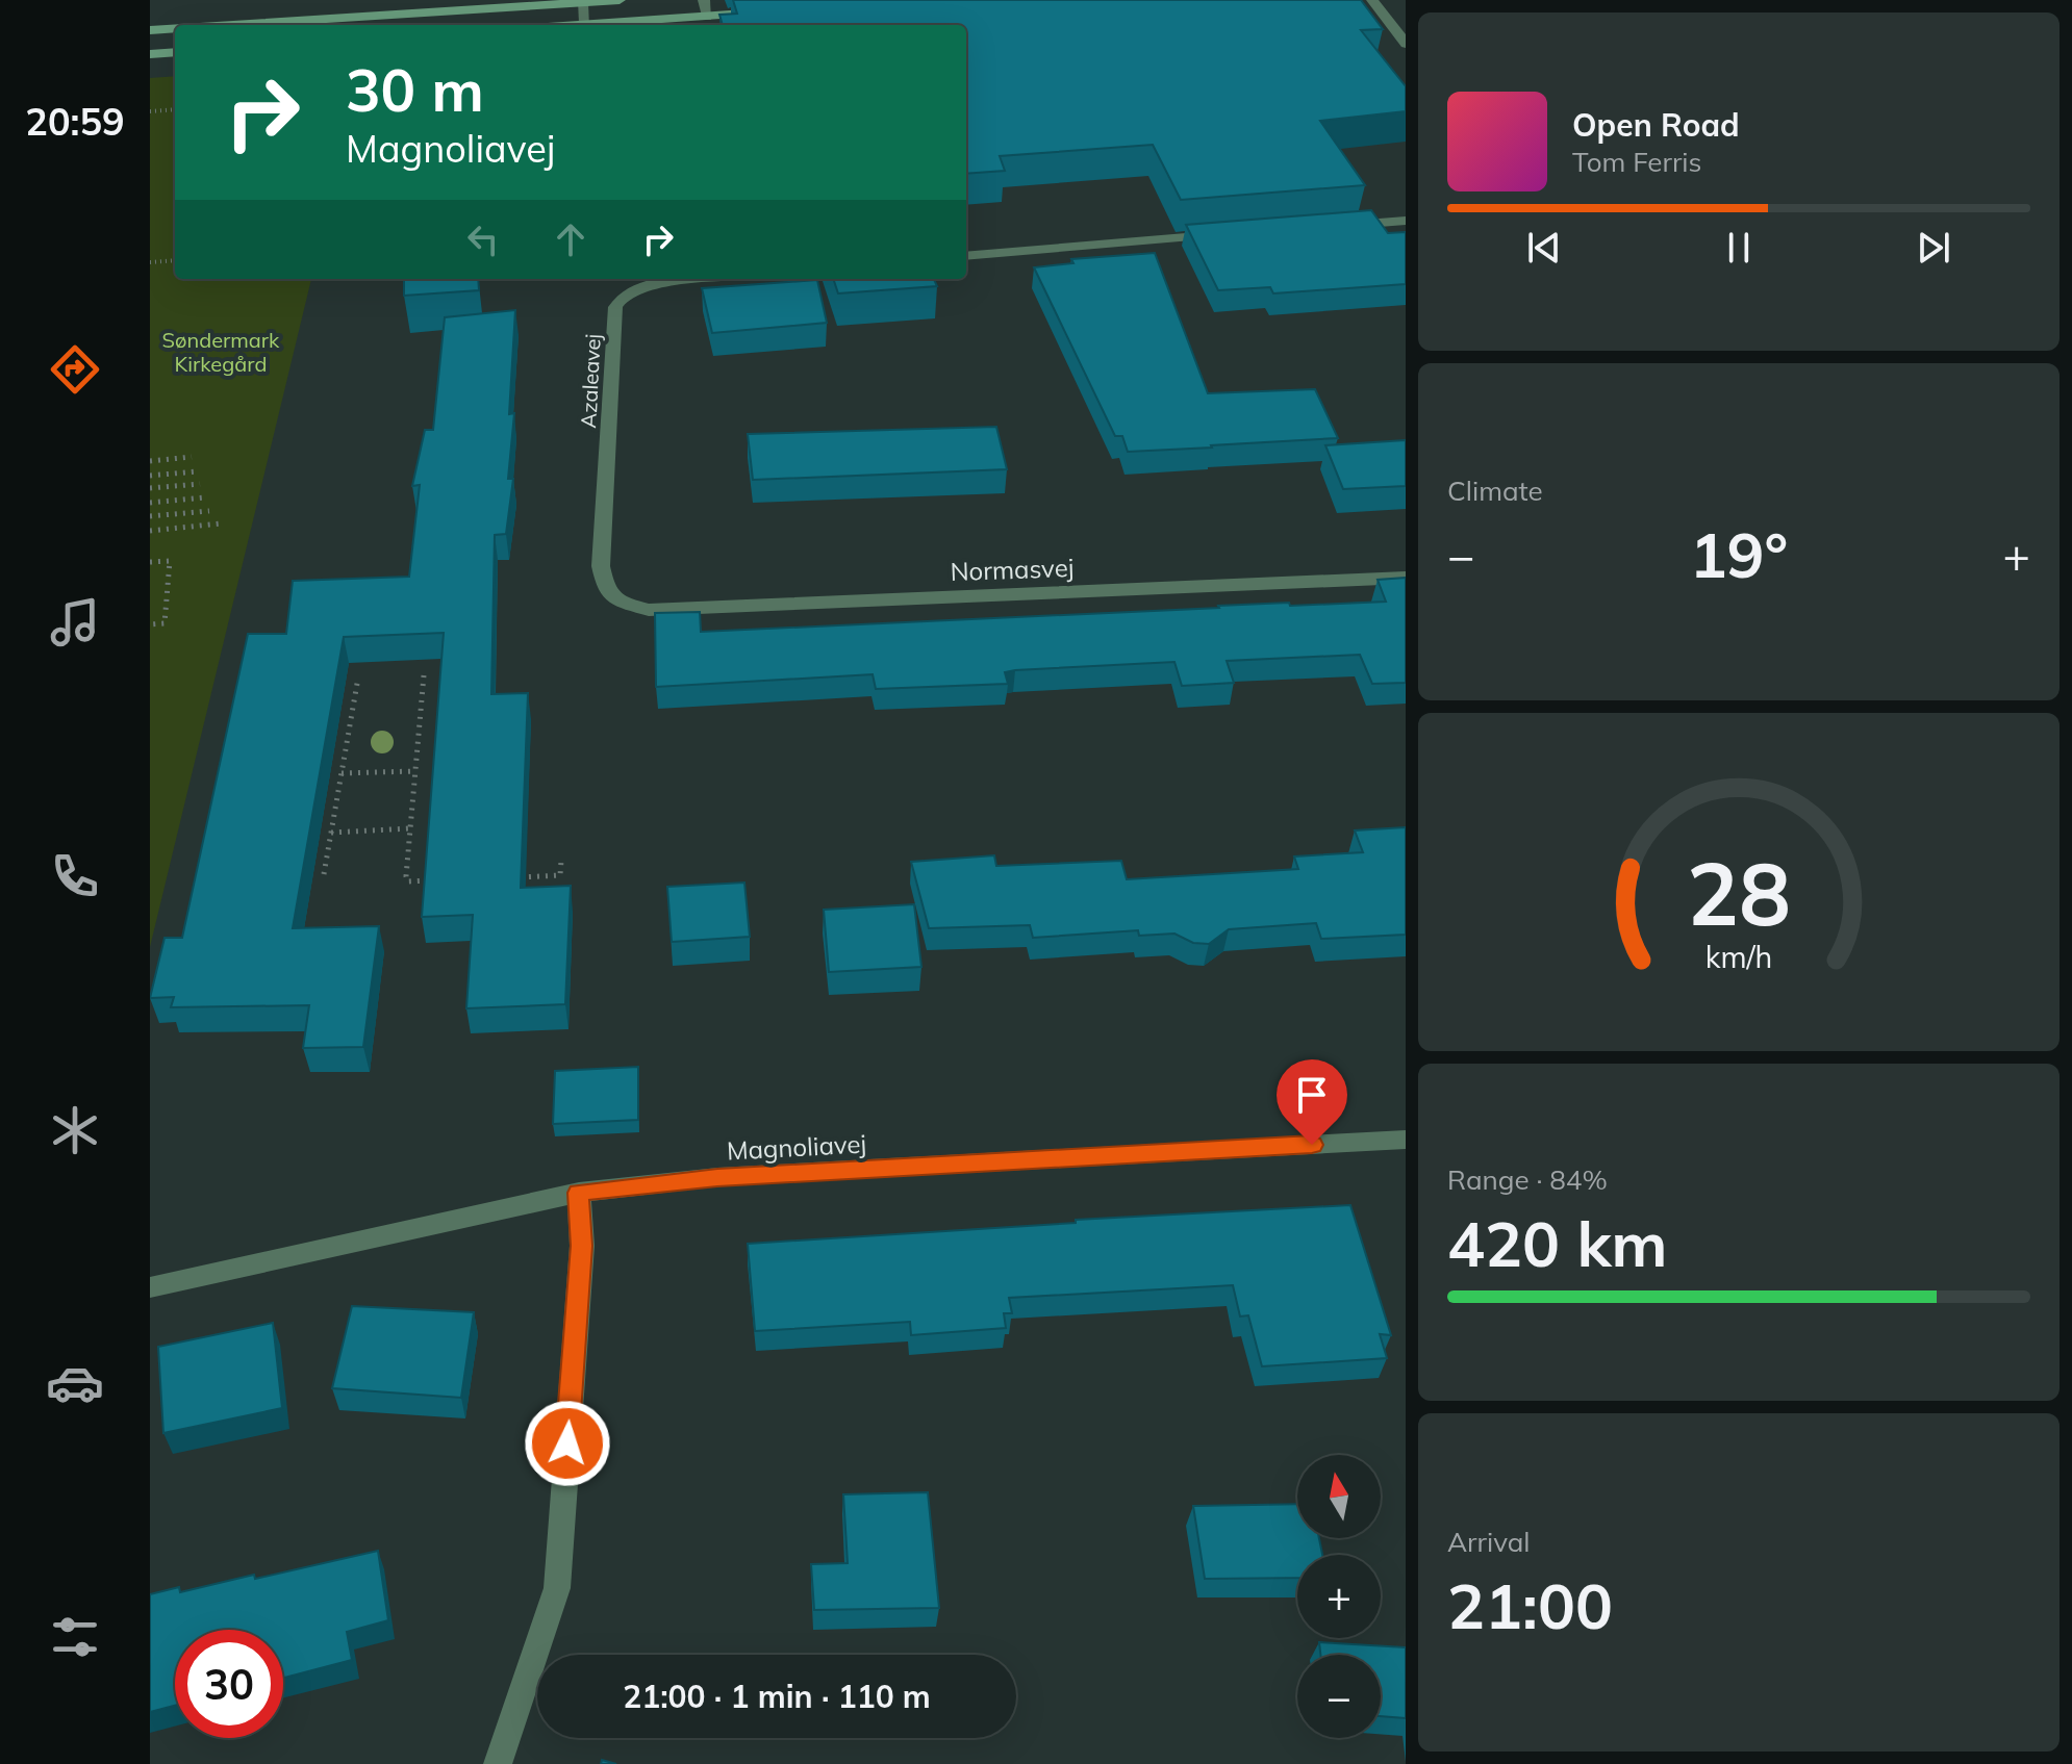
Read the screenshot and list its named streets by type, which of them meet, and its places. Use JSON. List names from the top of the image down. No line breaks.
{"streets":{"street":["Azaleavej","Normasvej","Magnoliavej"]},"crossings":[["Azaleavej","Normasvej"]],"parks":["Søndermark Kirkegård"],"north":"top","page":{"tabs":"20:59","turn":["30 m","Magnoliavej"],"song":["Open Road","Tom Ferris"],"tile":["Climate",["Range · 84%","420 km"],["Arrival","21:00"]],"heat":["−","19°","+"],"map_buttons":["+","−"],"limit":"30","trip":"21:00 · 1 min · 110 m","gauge":["28","km/h"]}}
